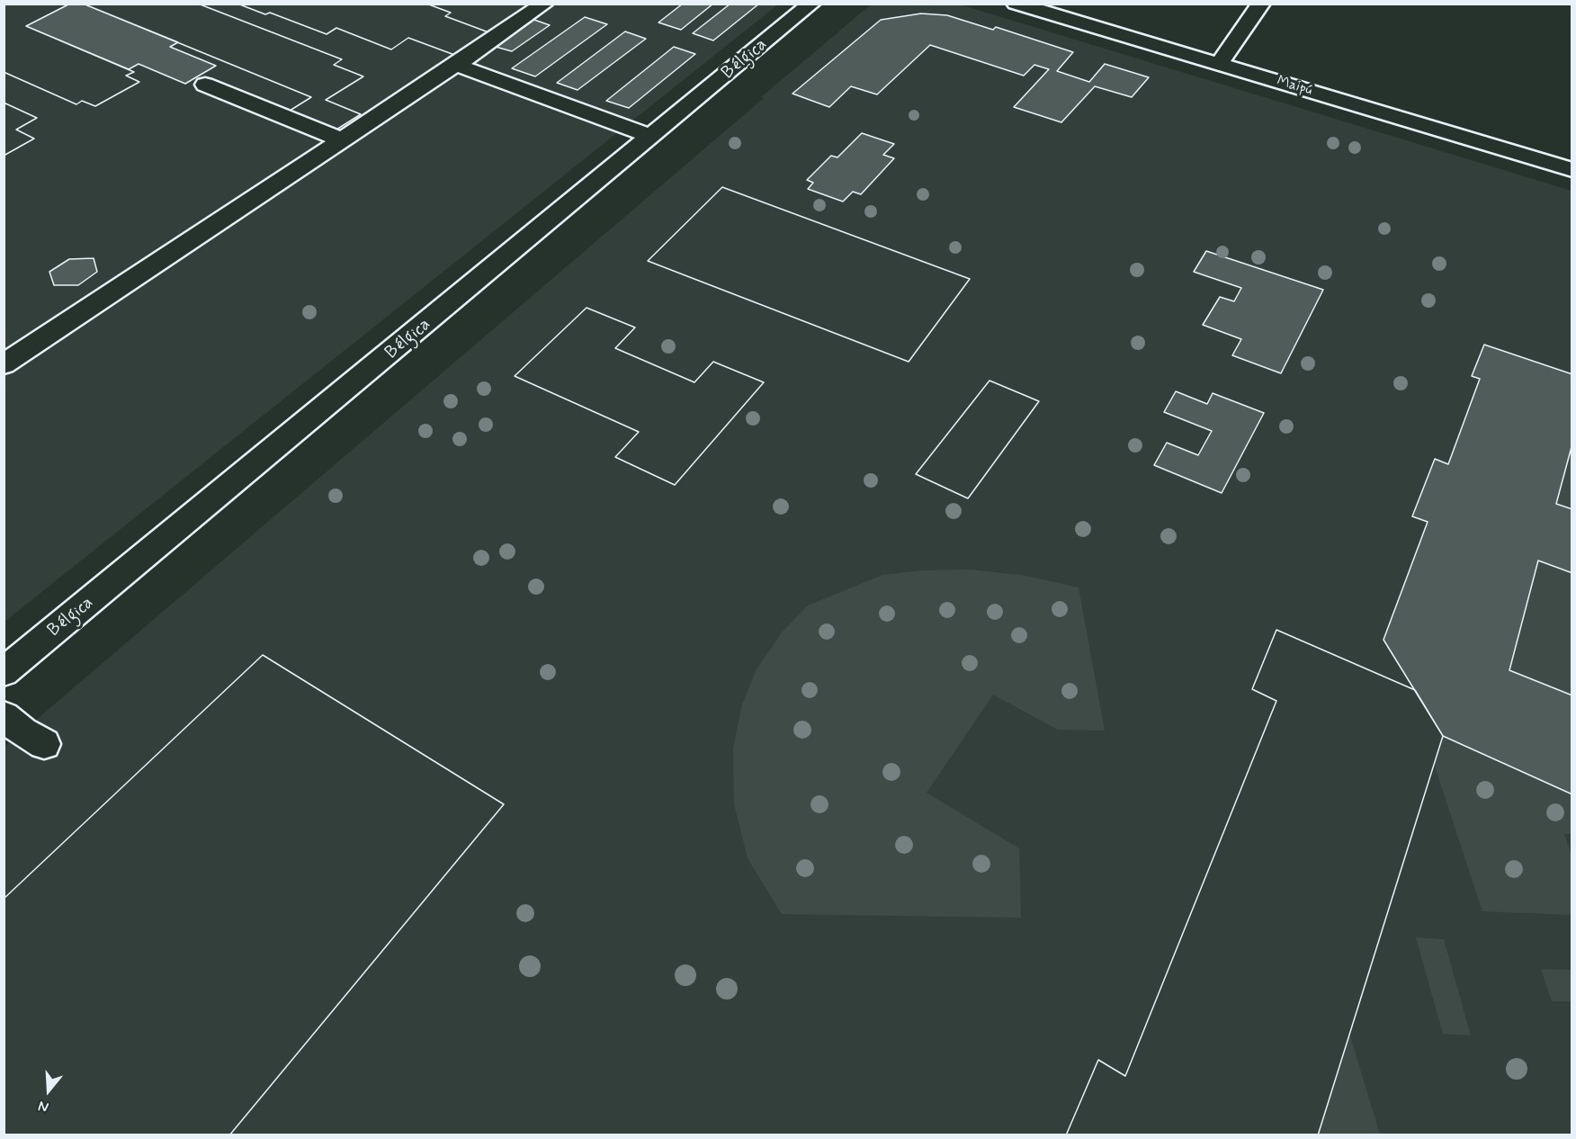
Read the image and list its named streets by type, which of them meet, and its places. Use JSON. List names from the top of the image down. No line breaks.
{"streets":{"street":["Bélgica","Maipú"]},"north":"bottom"}
